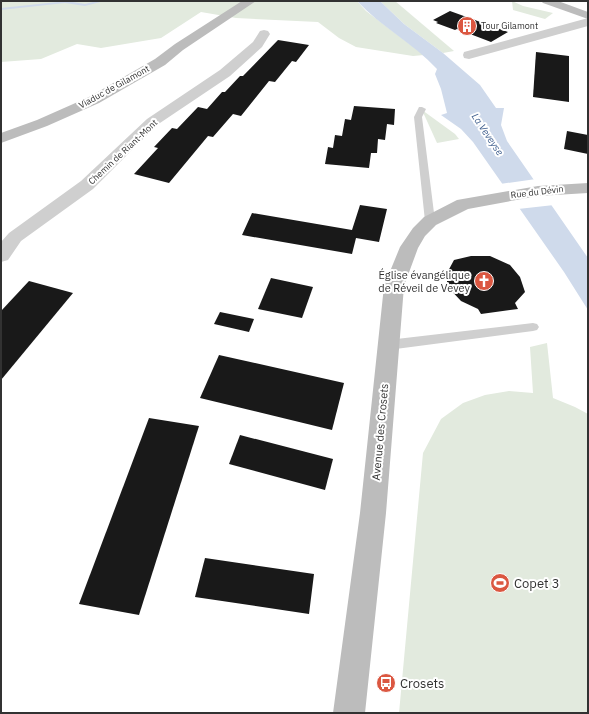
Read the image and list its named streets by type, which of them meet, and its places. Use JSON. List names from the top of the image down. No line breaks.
{"streets":{"street":["Viaduc de Gilamont","Chemin de Riant-Mont","Rue du Dévin","Avenue des Crosets"]},"crossings":[["Rue du Dévin","Avenue des Crosets"]],"water":["La Veveyse"],"places":{"building":["Tour Gilamont"],"church":["Église évangélique de Réveil de Vevey"],"sports":["Copet 3"],"bus stop":["Crosets"]}}
